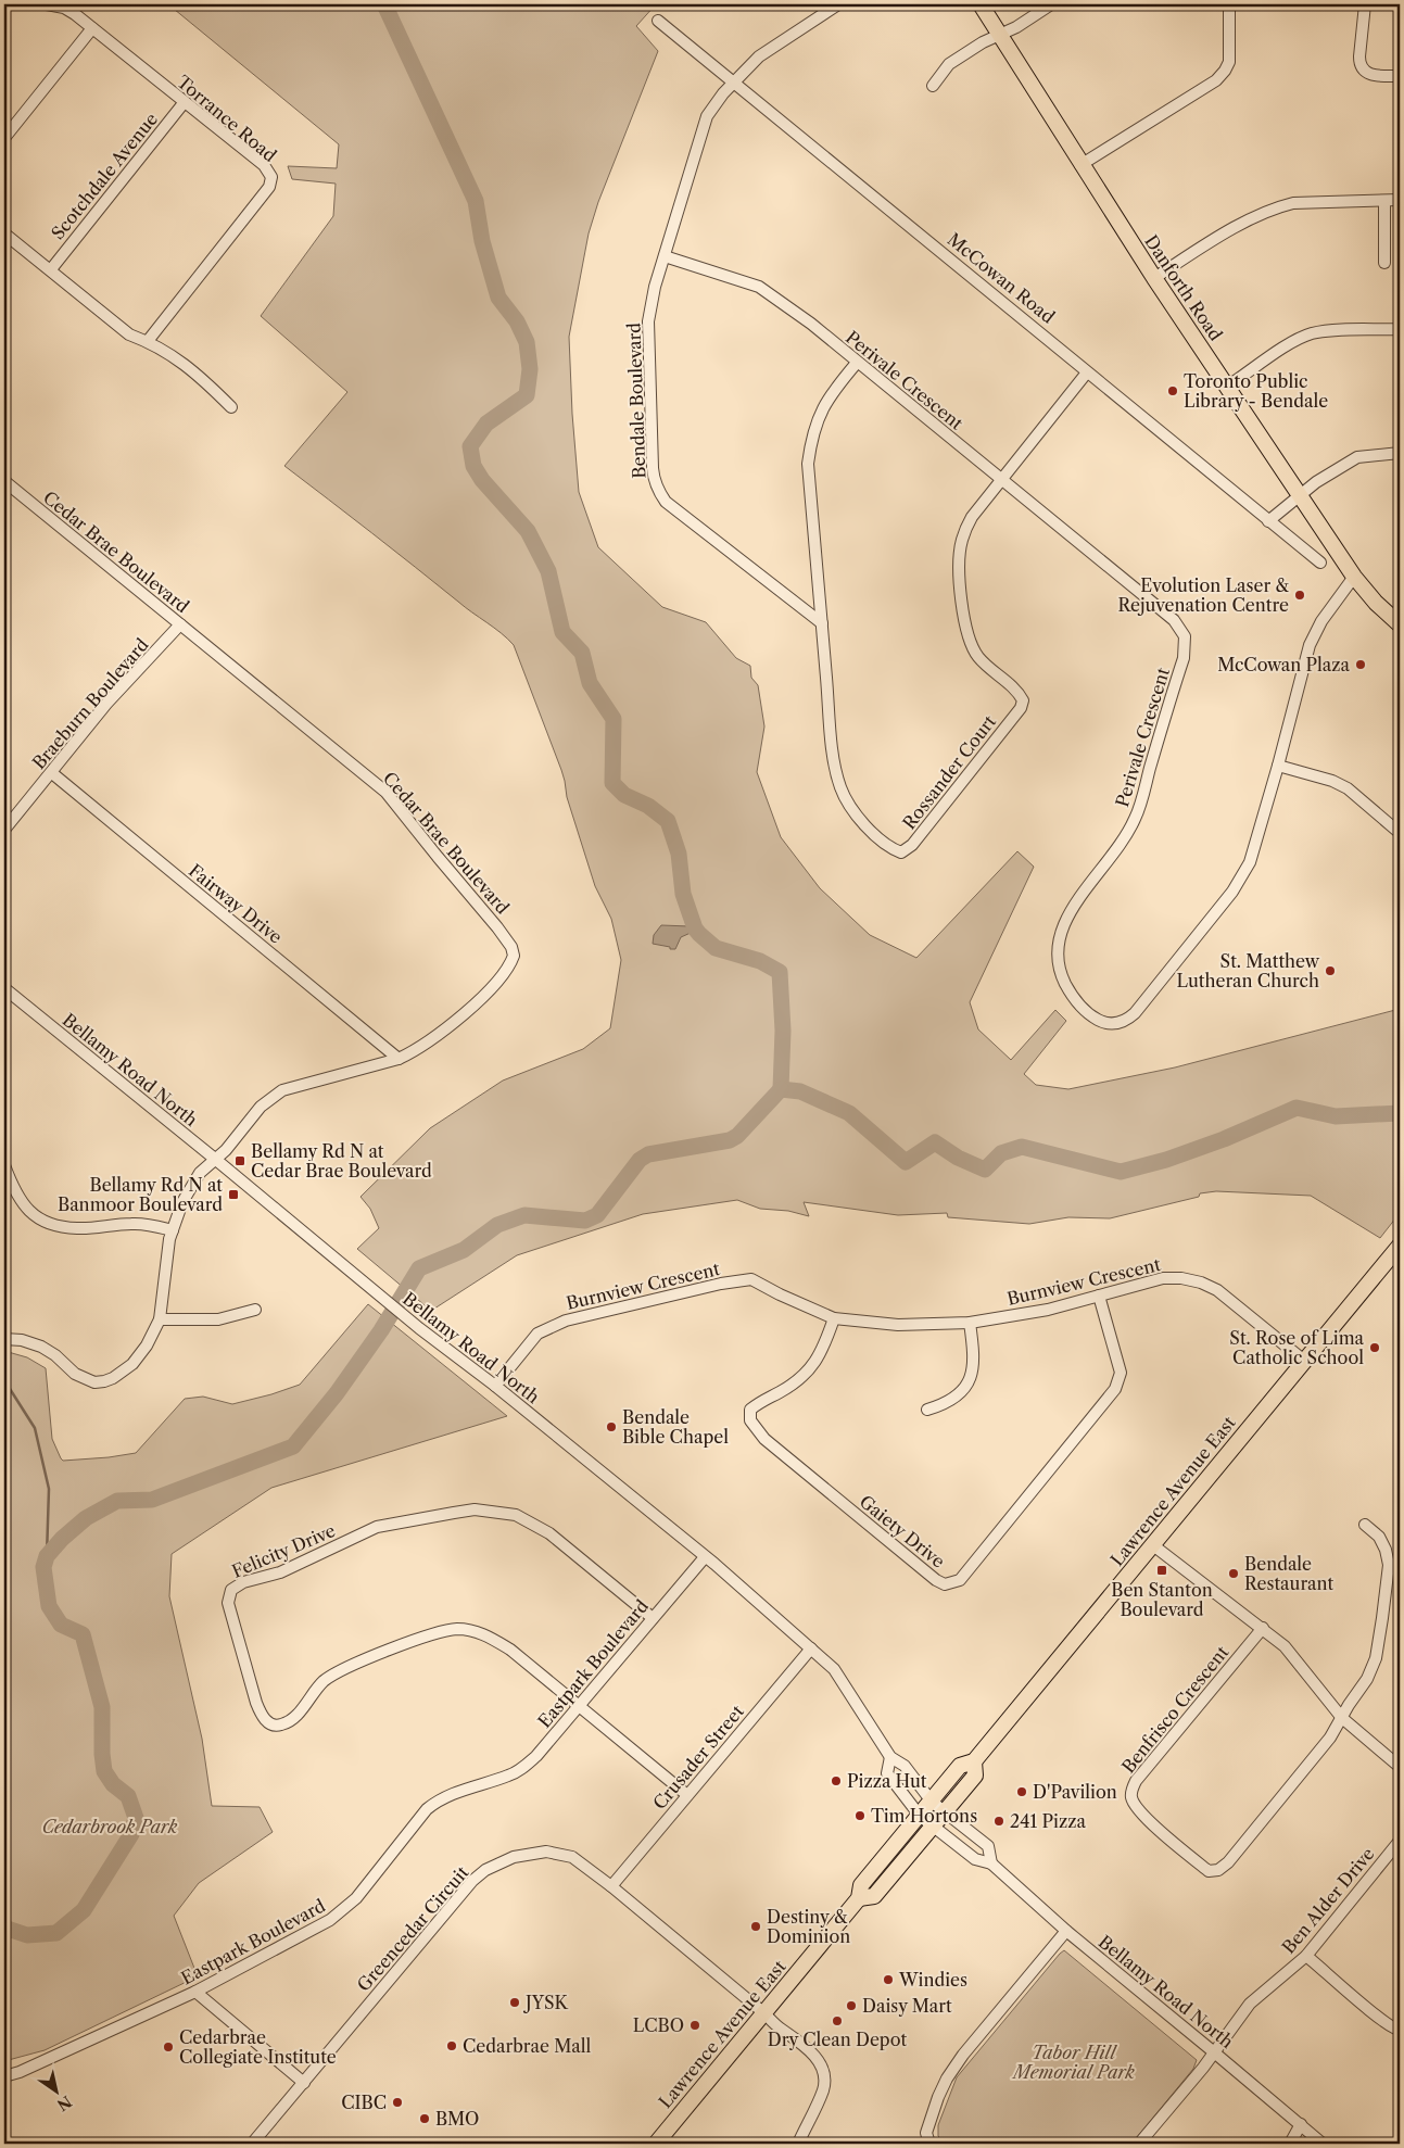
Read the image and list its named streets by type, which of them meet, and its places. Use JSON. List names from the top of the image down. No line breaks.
{"streets":{"main road":["Danforth Road","Lawrence Avenue East"],"street":["Torrance Road","Scotchdale Avenue","McCowan Road","Perivale Crescent","Bendale Boulevard","Cedar Brae Boulevard","Braeburn Boulevard","Rossander Court","Fairway Drive","Bellamy Road North","Burnview Crescent","Gaiety Drive","Felicity Drive","Eastpark Boulevard","Benfrisco Crescent","Crusader Street","Ben Alder Drive","Greencedar Circuit"]},"crossings":[["Torrance Road","Scotchdale Avenue"],["McCowan Road","Bendale Boulevard"],["McCowan Road","Rossander Court"],["Danforth Road","Perivale Crescent"],["Perivale Crescent","Bendale Boulevard"],["Perivale Crescent","Rossander Court"],["Bendale Boulevard","Rossander Court"],["Cedar Brae Boulevard","Braeburn Boulevard"],["Cedar Brae Boulevard","Fairway Drive"],["Cedar Brae Boulevard","Bellamy Road North"],["Braeburn Boulevard","Fairway Drive"],["Bellamy Road North","Burnview Crescent"],["Bellamy Road North","Lawrence Avenue East"],["Bellamy Road North","Eastpark Boulevard"],["Bellamy Road North","Crusader Street"],["Bellamy Road North","Ben Alder Drive"],["Burnview Crescent","Lawrence Avenue East"],["Burnview Crescent","Gaiety Drive"],["Lawrence Avenue East","Greencedar Circuit"],["Felicity Drive","Eastpark Boulevard"],["Crusader Street","Greencedar Circuit"]],"parks":["Cedarbrook Park","Tabor Hill Memorial Park"],"places":{"other":["Toronto Public Library - Bendale","Evolution Laser & Rejuvenation Centre","McCowan Plaza","St. Matthew Lutheran Church","St. Rose of Lima Catholic School","Bendale Bible Chapel","Bendale Restaurant","Pizza Hut","D'Pavilion","Tim Hortons","241 Pizza","Destiny & Dominion","Windies","JYSK","Daisy Mart","Dry Clean Depot","LCBO","Cedarbrae Mall","Cedarbrae Collegiate Institute","CIBC","BMO"],"transit":["Bellamy Rd N at Cedar Brae Boulevard","Bellamy Rd N at Banmoor Boulevard","Ben Stanton Boulevard"]},"north":"bottom right"}
